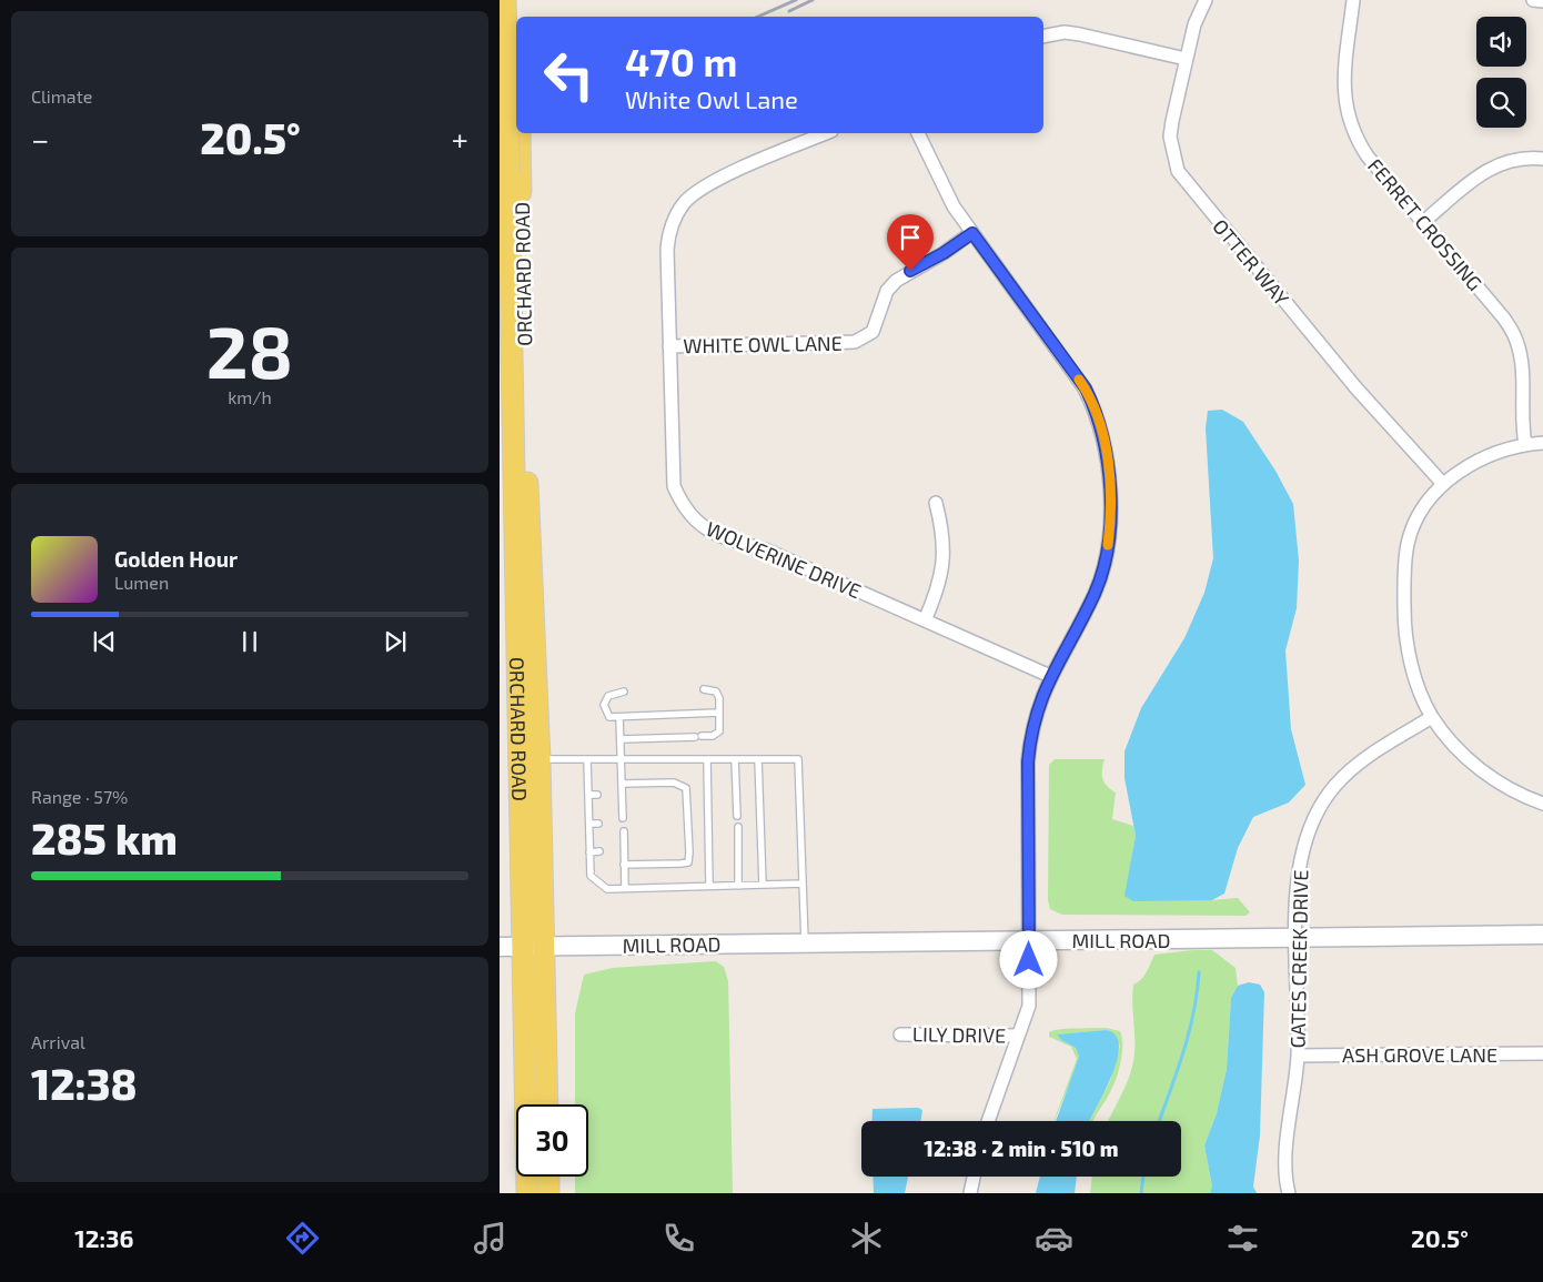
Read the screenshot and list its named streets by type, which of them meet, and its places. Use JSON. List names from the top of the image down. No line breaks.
{"streets":{"main road":["ORCHARD ROAD"],"street":["FERRET CROSSING","OTTER WAY","WHITE OWL LANE","WOLVERINE DRIVE","MILL ROAD","GATES CREEK DRIVE","LILY DRIVE","ASH GROVE LANE"]},"crossings":[["ORCHARD ROAD","MILL ROAD"],["WHITE OWL LANE","WOLVERINE DRIVE"],["MILL ROAD","GATES CREEK DRIVE"],["GATES CREEK DRIVE","ASH GROVE LANE"]],"page":{"tile":["Climate",["28","km/h"],["Range · 57%","285 km"],["Arrival","12:38"]],"turn":["470 m","White Owl Lane"],"heat":["−","20.5°","+"],"song":["Golden Hour","Lumen"],"limit":"30","trip":"12:38 · 2 min · 510 m","tabs":["12:36","20.5°"]}}
